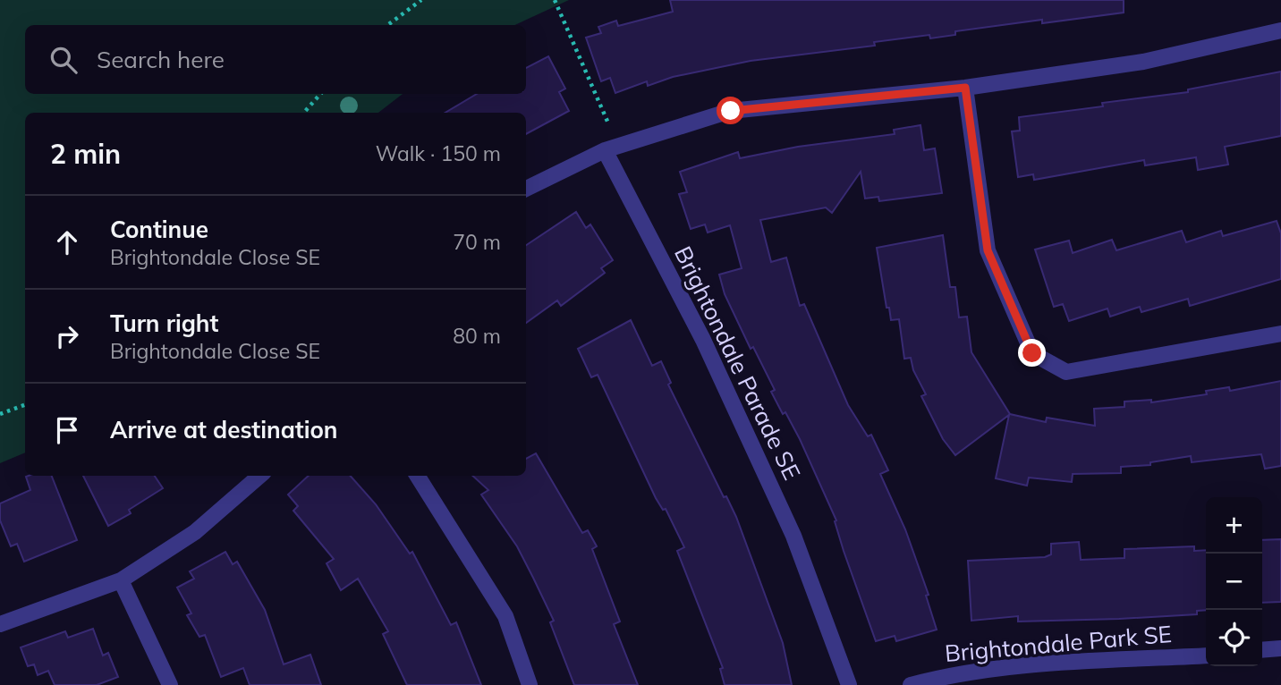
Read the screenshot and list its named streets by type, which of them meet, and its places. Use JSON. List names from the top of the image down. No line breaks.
{"streets":{"street":["Brightondale Parade SE","Brightondale Park SE"]},"page":{"search":"Search here","heading":["2 min","Walk · 150 m"],"list":[["Continue","Brightondale Close SE","70 m"],["Turn right","Brightondale Close SE","80 m"],"Arrive at destination"],"map_buttons":["+","−"]}}
